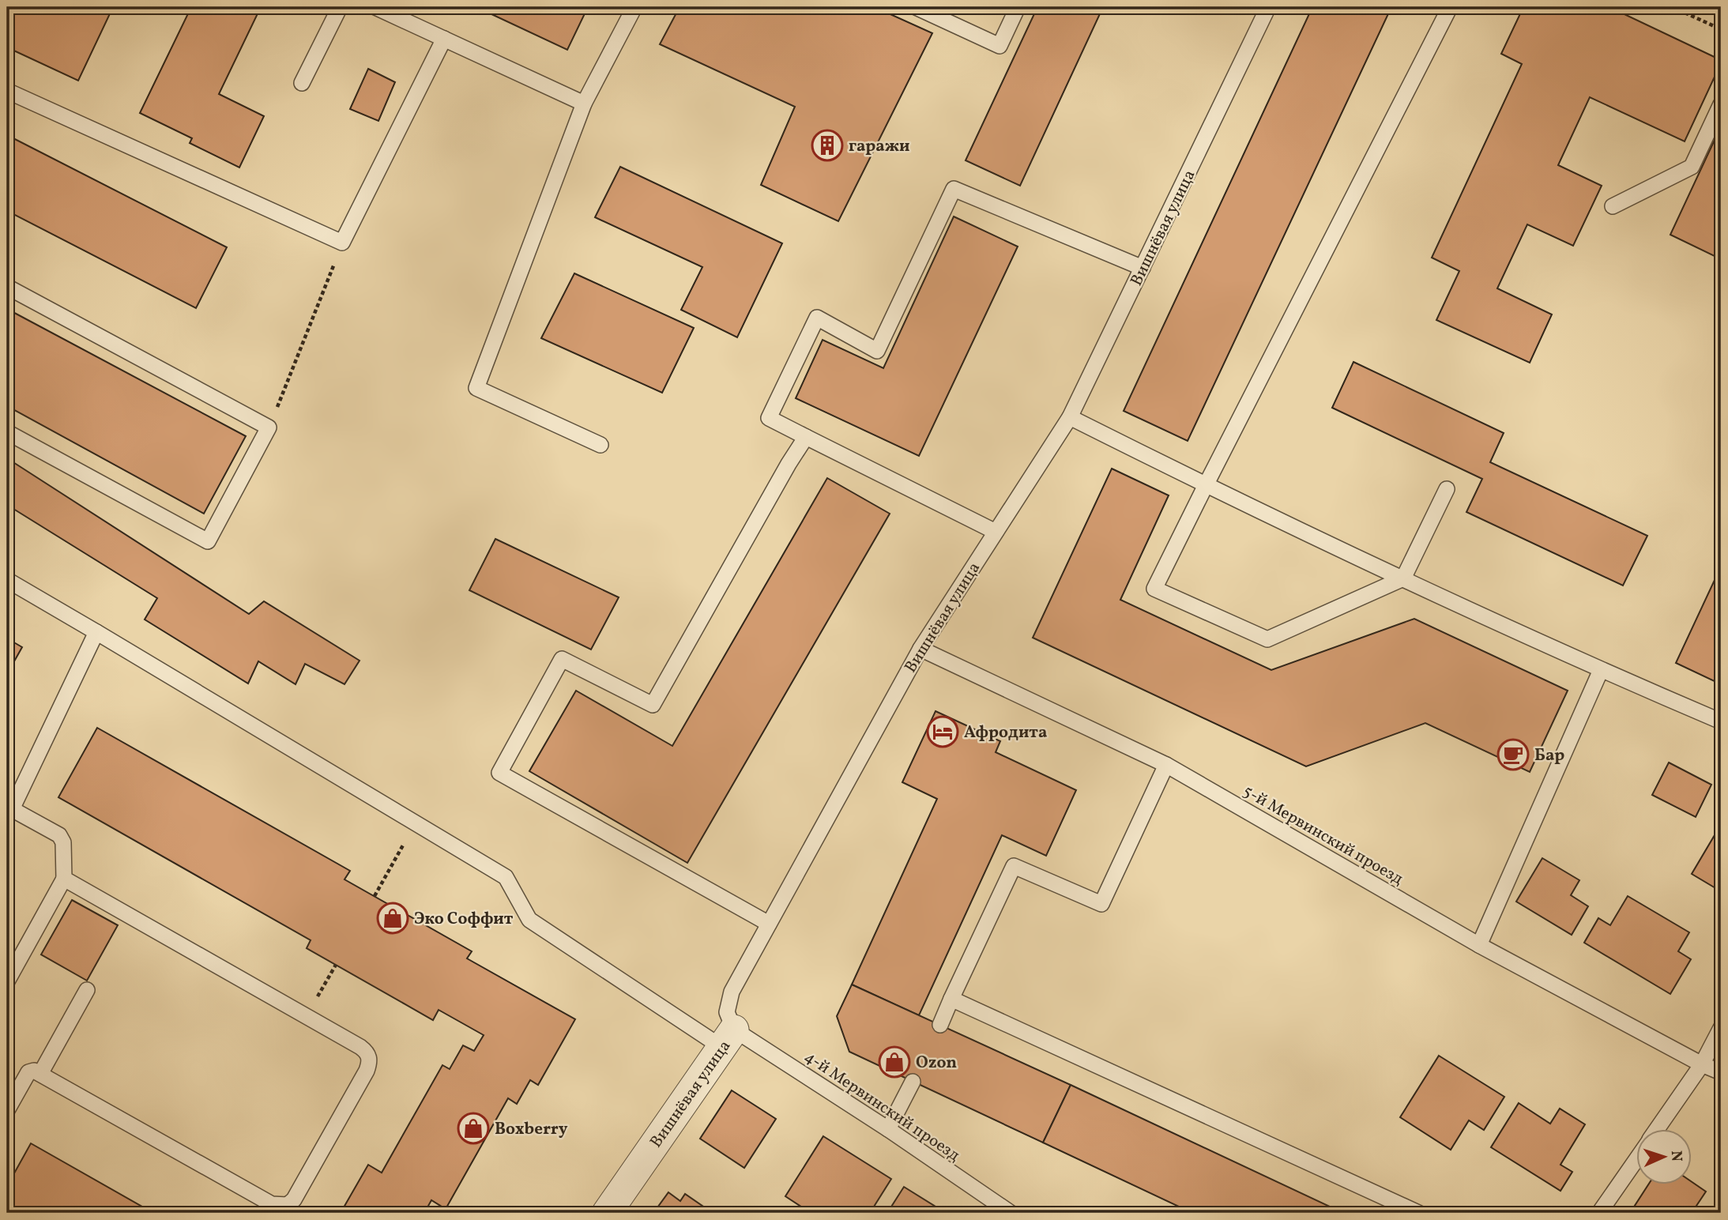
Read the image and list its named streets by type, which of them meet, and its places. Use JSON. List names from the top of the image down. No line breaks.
{"streets":{"street":["Вишнёвая улица"],"lane":["5-й Мервинский проезд","4-й Мервинский проезд"]},"crossings":[["Вишнёвая улица","5-й Мервинский проезд"],["Вишнёвая улица","4-й Мервинский проезд"]],"places":{"building":["гаражи"],"hotel":["Афродита"],"cafe":["Бар"],"shop":["Эко Соффит","Ozon","Boxberry"]},"north":"right"}
